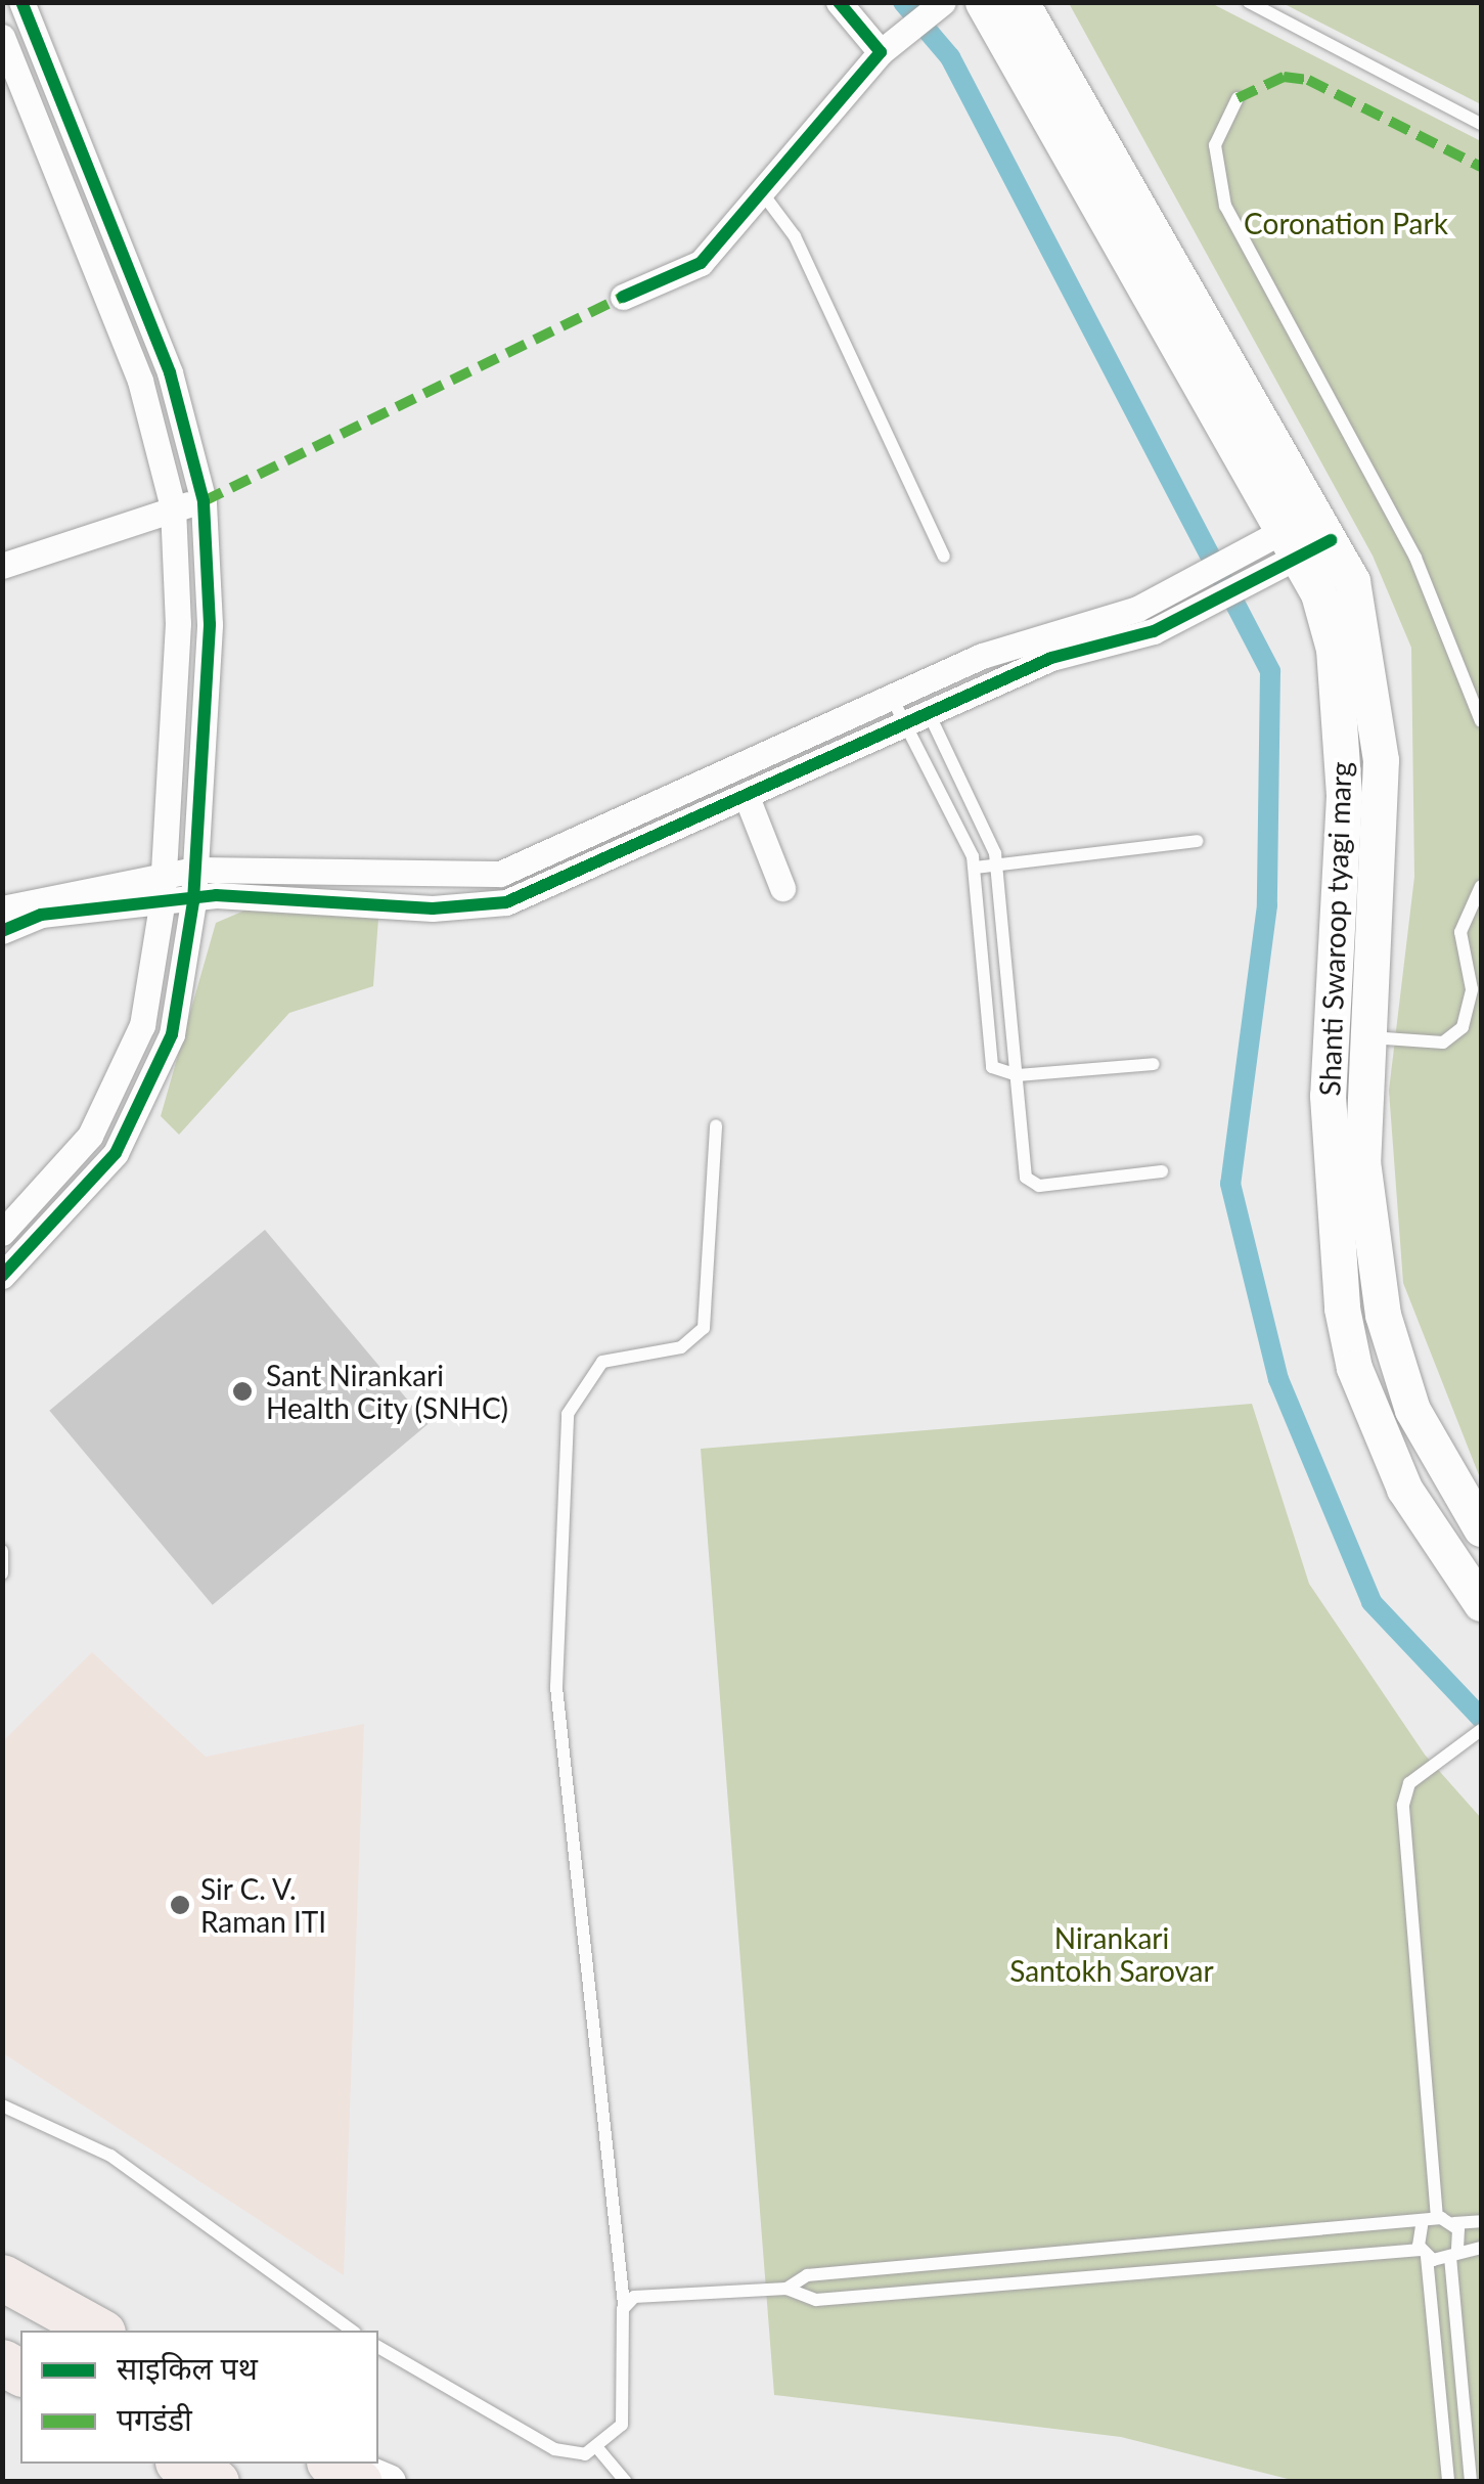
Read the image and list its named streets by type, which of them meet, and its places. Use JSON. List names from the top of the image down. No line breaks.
{"streets":{"main road":["Shanti Swaroop tyagi marg"]},"parks":["Coronation Park","Nirankari Santokh Sarovar"],"places":["Sant Nirankari Health City (SNHC)","Sir C. V. Raman ITI"],"legend":["साइकिल पथ","पगडंडी"]}
